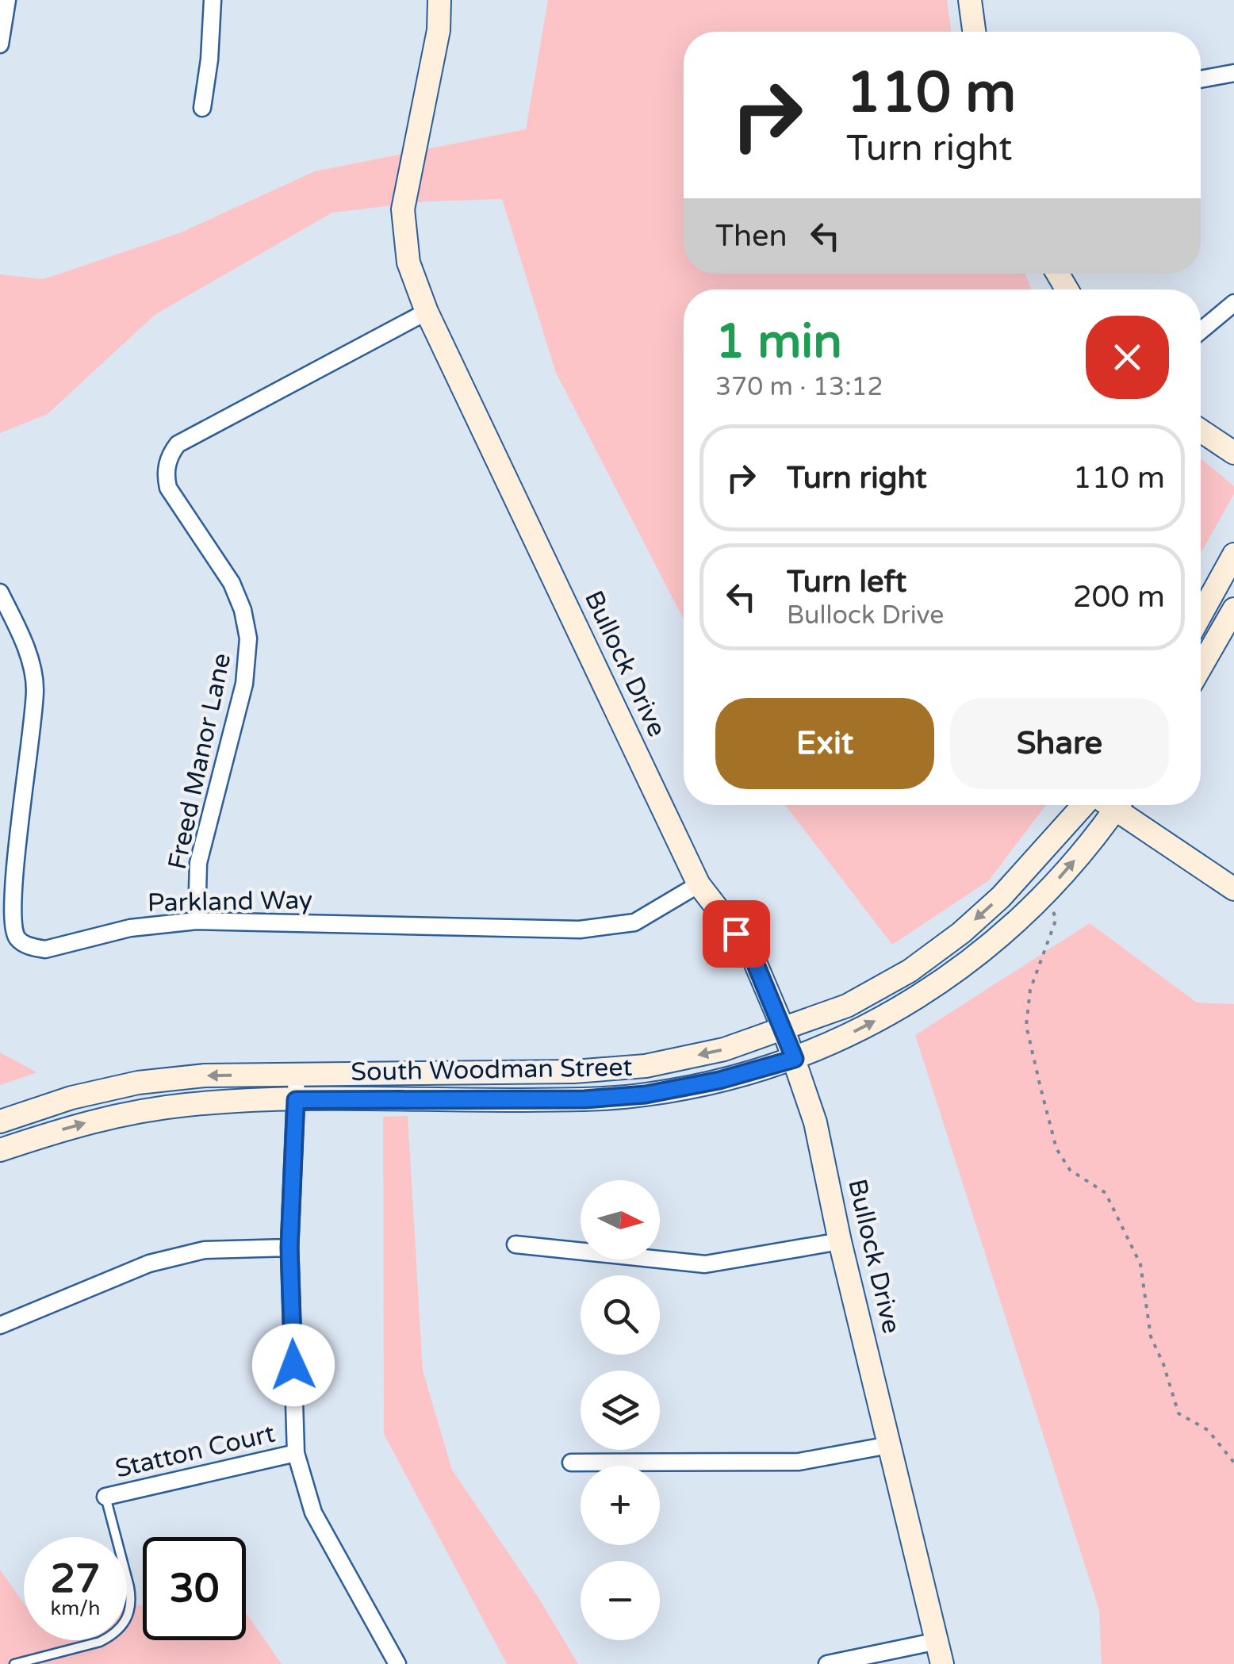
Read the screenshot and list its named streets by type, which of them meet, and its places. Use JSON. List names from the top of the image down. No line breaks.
{"streets":{"main road":["Bullock Drive","South Woodman Street"],"street":["Freed Manor Lane","Parkland Way","Statton Court"]},"crossings":[["Bullock Drive","Freed Manor Lane"],["Bullock Drive","Parkland Way"],["Bullock Drive","South Woodman Street"],["Freed Manor Lane","Parkland Way"]],"north":"right","page":{"turn":["110 m","Turn right"],"then":"Then","heading":["1 min","370 m · 13:12"],"list":[{"name":"Turn right","value":"110 m"},{"name":"Turn left","note":"Bullock Drive","value":"200 m"}],"buttons":["Exit","Share"],"map_buttons":["+","−"],"speed":"27 km/h","limit":"30"}}
